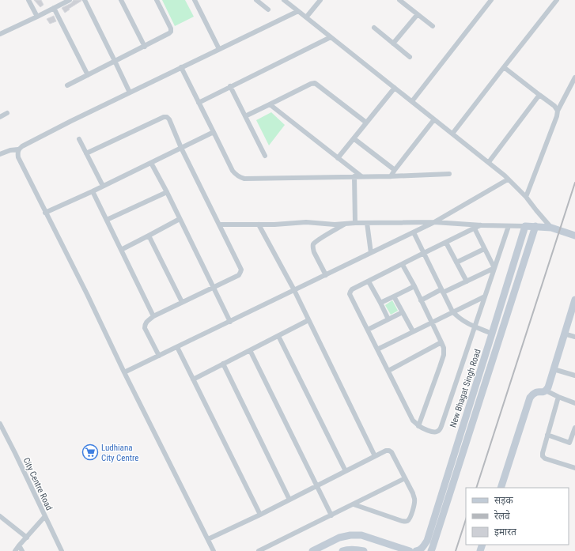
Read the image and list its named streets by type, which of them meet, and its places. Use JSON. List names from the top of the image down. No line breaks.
{"streets":{"street":["New Bhagat Singh Road","City Centre Road"]},"places":{"supermarket":["Ludhiana City Centre"]},"legend":["सड़क","रेलवे","इमारत"]}
